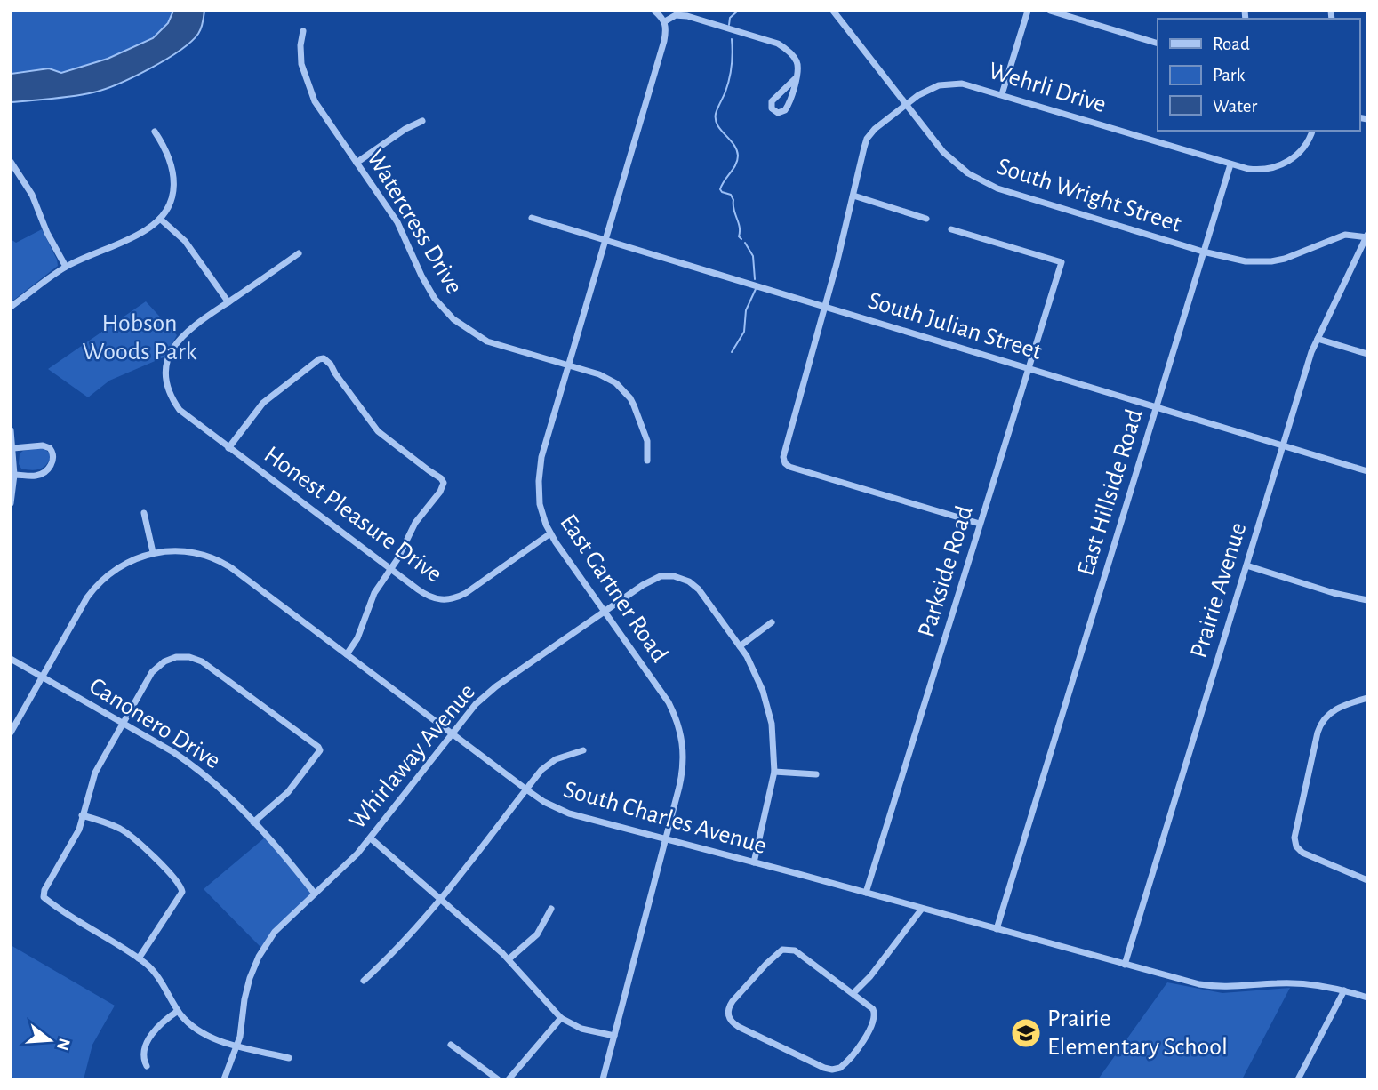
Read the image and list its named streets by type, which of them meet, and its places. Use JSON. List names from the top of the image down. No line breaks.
{"streets":{"street":["Wehrli Drive","South Wright Street","Watercress Drive","South Julian Street","East Hillside Road","Honest Pleasure Drive","Parkside Road","East Gartner Road","Prairie Avenue","Canonero Drive","Whirlaway Avenue","South Charles Avenue"]},"crossings":[["Wehrli Drive","South Wright Street"],["Wehrli Drive","East Hillside Road"],["South Wright Street","East Hillside Road"],["South Wright Street","Prairie Avenue"],["Watercress Drive","East Gartner Road"],["South Julian Street","East Hillside Road"],["South Julian Street","Parkside Road"],["South Julian Street","East Gartner Road"],["South Julian Street","Prairie Avenue"],["East Hillside Road","South Charles Avenue"],["Honest Pleasure Drive","East Gartner Road"],["Parkside Road","South Charles Avenue"],["East Gartner Road","Whirlaway Avenue"],["East Gartner Road","South Charles Avenue"],["Prairie Avenue","South Charles Avenue"],["Canonero Drive","Whirlaway Avenue"],["Canonero Drive","South Charles Avenue"],["Whirlaway Avenue","South Charles Avenue"]],"parks":["Hobson Woods Park"],"places":{"school or university":["Prairie Elementary School"]},"legend":["Road","Park","Water"],"north":"right"}
